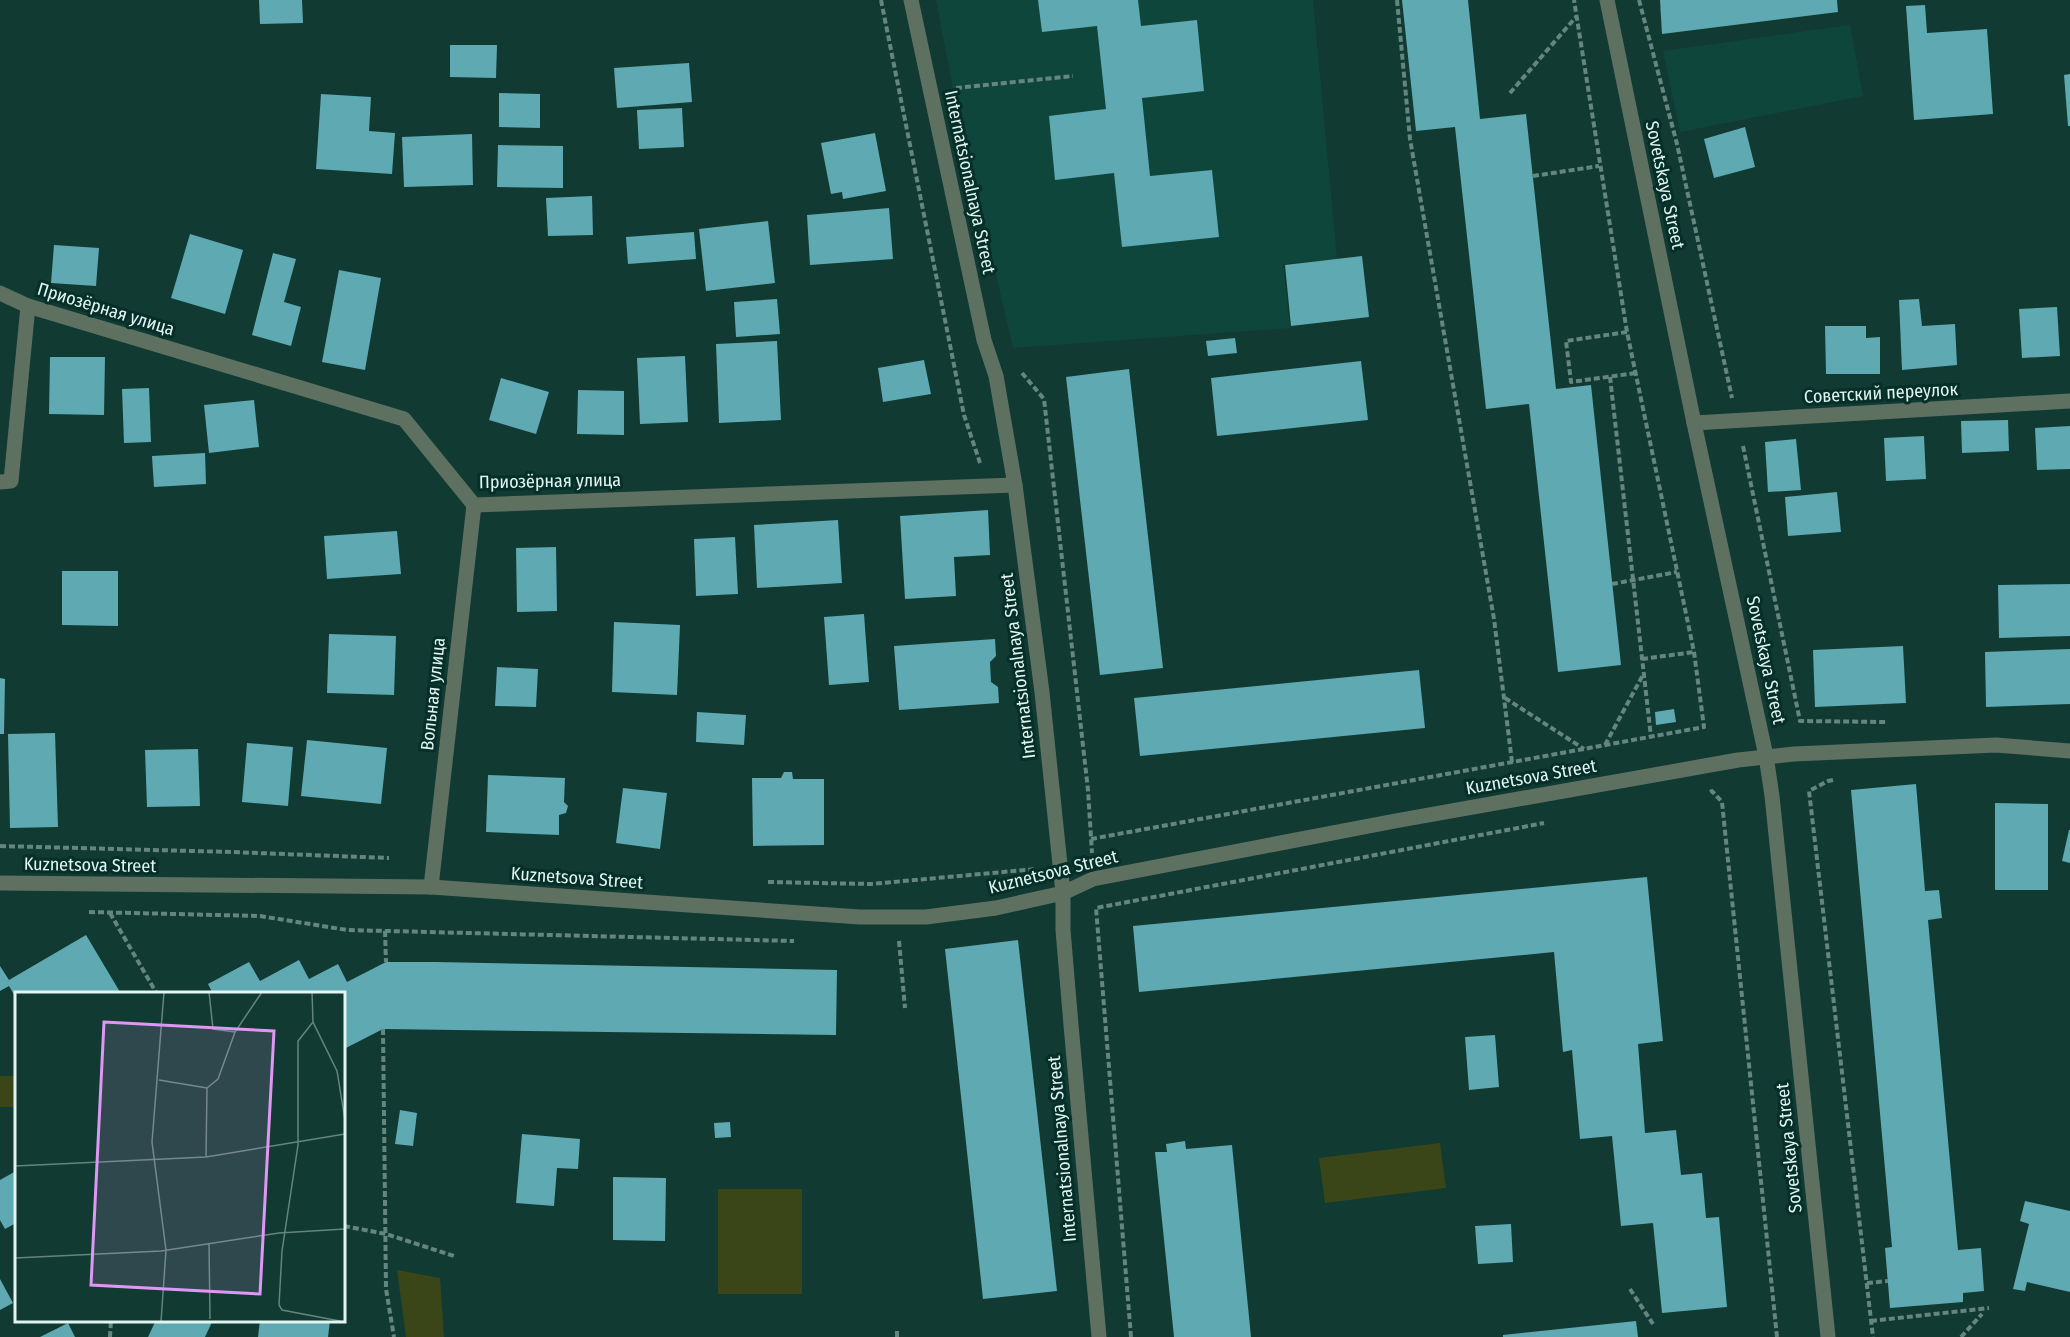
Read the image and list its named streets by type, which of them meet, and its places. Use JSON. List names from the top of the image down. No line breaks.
{"streets":{"street":["Internatsionalnaya Street","Sovetskaya Street","Приозёрная улица","Советский переулок","Вольная улица","Kuznetsova Street"]},"crossings":[["Internatsionalnaya Street","Приозёрная улица"],["Internatsionalnaya Street","Kuznetsova Street"],["Sovetskaya Street","Советский переулок"],["Sovetskaya Street","Kuznetsova Street"],["Приозёрная улица","Вольная улица"],["Вольная улица","Kuznetsova Street"]]}
